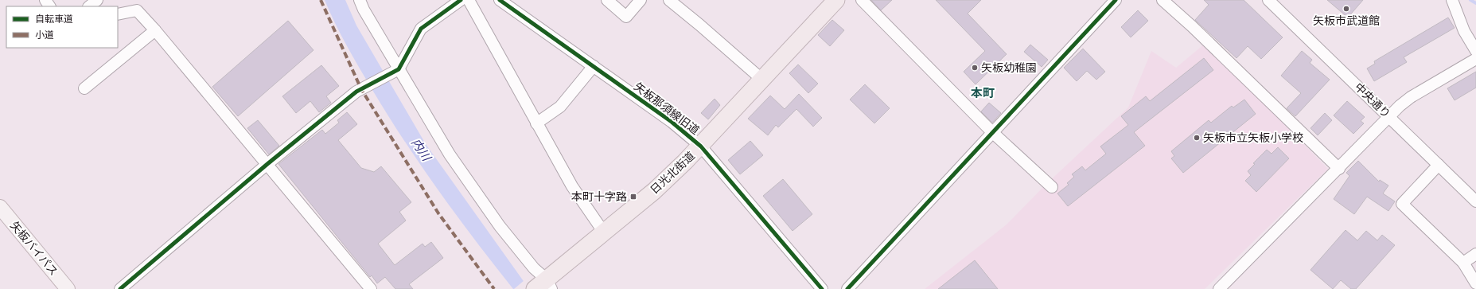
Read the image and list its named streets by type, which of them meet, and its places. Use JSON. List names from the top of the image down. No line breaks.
{"streets":{"highway":["日光北街道"],"main road":["矢板バイパス"],"street":["中央通り","矢板那須線旧道"]},"crossings":[["矢板那須線旧道","日光北街道"]],"districts":["本町"],"water":["内川"],"places":{"other":["矢板市武道館","矢板幼稚園","矢板市立矢板小学校"],"transit":["本町十字路"]},"legend":["自転車道","小道"]}
